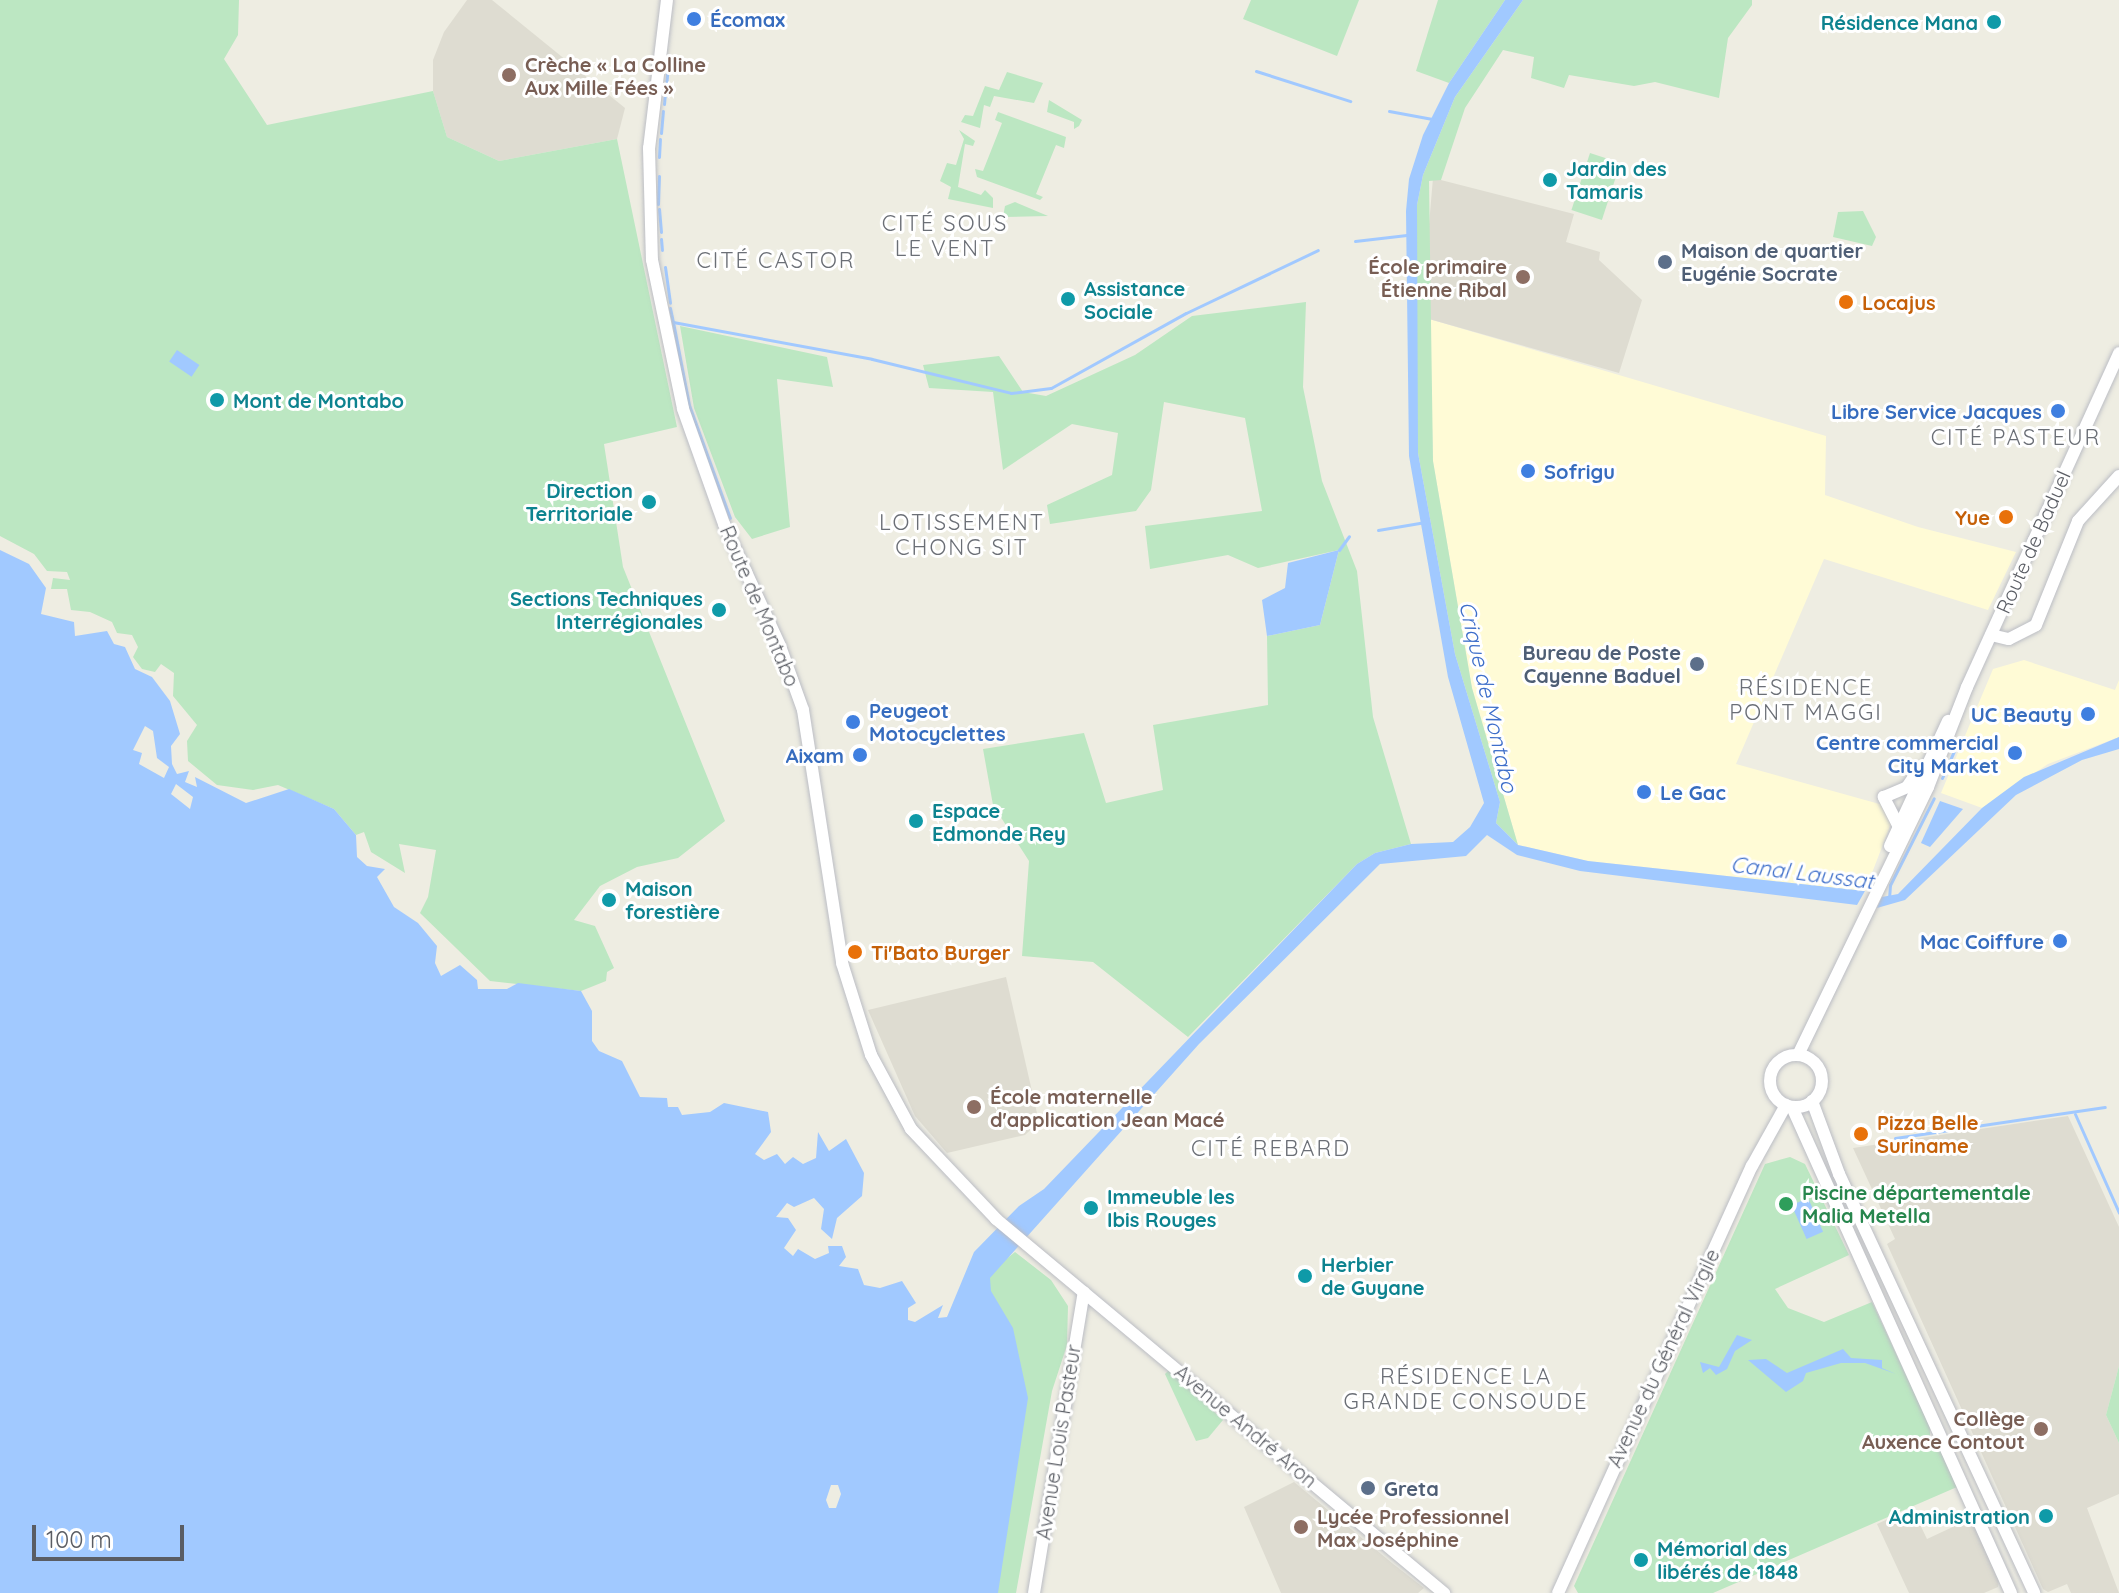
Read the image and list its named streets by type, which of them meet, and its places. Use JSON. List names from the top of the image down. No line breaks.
{"streets":{"main road":["Route de Baduel","Route de Montabo","Avenue du Général Virgile","Avenue André Aron","Avenue Louis Pasteur"]},"crossings":[["Route de Baduel","Avenue du Général Virgile"],["Route de Montabo","Avenue André Aron"],["Route de Montabo","Avenue Louis Pasteur"],["Avenue André Aron","Avenue Louis Pasteur"]],"districts":["CITÉ SOUS LE VENT","CITÉ CASTOR","CITÉ PASTEUR","LOTISSEMENT CHONG SIT","RÉSIDENCE PONT MAGGI","CITÉ REBARD","RÉSIDENCE LA GRANDE CONSOUDE"],"water":["Crique de Montabo","Canal Laussat"],"places":["Écomax","Résidence Mana","Crèche « La Colline Aux Mille Fées »","Jardin des Tamaris","Maison de quartier Eugénie Socrate","École primaire Étienne Ribal","Assistance Sociale","Locajus","Mont de Montabo","Libre Service Jacques","Sofrigu","Direction Territoriale","Yue","Sections Techniques Interrégionales","Bureau de Poste Cayenne Baduel","UC Beauty","Peugeot Motocyclettes","Centre commercial City Market","Aixam","Le Gac","Espace Edmonde Rey","Maison forestière","Mac Coiffure","Ti'Bato Burger","École maternelle d'application Jean Macé","Pizza Belle Suriname","Piscine départementale Malia Metella","Immeuble les Ibis Rouges","Herbier de Guyane","Collège Auxence Contout","Greta","Administration","Lycée Professionnel Max Joséphine","Mémorial des libérés de 1848"],"scale_bar":"100 m"}
